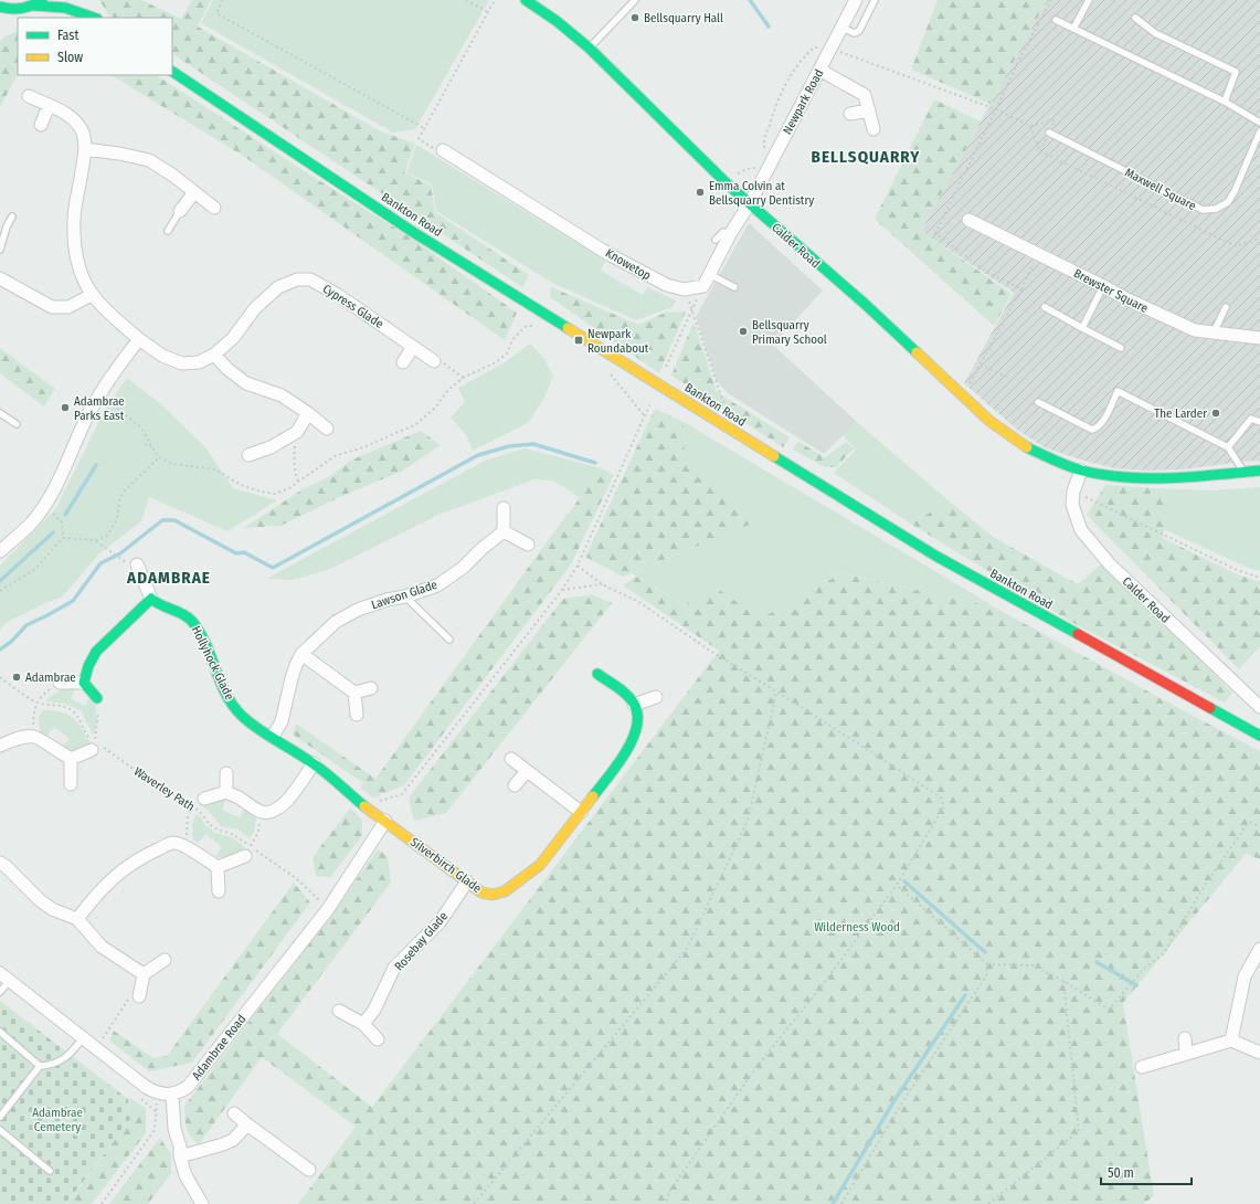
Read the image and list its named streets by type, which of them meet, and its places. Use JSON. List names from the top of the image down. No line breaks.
{"streets":{"street":["Newpark Road","Bankton Road","Calder Road","Knowetop","Brewster Square","Cypress Glade","Lawson Glade","Hollyhock Glade","Silverbirch Glade","Rosebay Glade","Adambrae Road"],"lane":["Maxwell Square"],"path":["Waverley Path"]},"crossings":[["Newpark Road","Calder Road"],["Newpark Road","Knowetop"],["Calder Road","Knowetop"],["Lawson Glade","Hollyhock Glade"],["Hollyhock Glade","Silverbirch Glade"],["Hollyhock Glade","Adambrae Road"],["Waverley Path","Adambrae Road"],["Silverbirch Glade","Rosebay Glade"],["Silverbirch Glade","Adambrae Road"]],"districts":["BELLSQUARRY","ADAMBRAE"],"parks":["Wilderness Wood","Adambrae Cemetery"],"places":{"other":["Bellsquarry Hall","Emma Colvin at Bellsquarry Dentistry","Bellsquarry Primary School","Adambrae Parks East","The Larder","Adambrae"],"transit":["Newpark Roundabout"]},"legend":["Fast","Slow"],"scale_bar":"50 m"}
